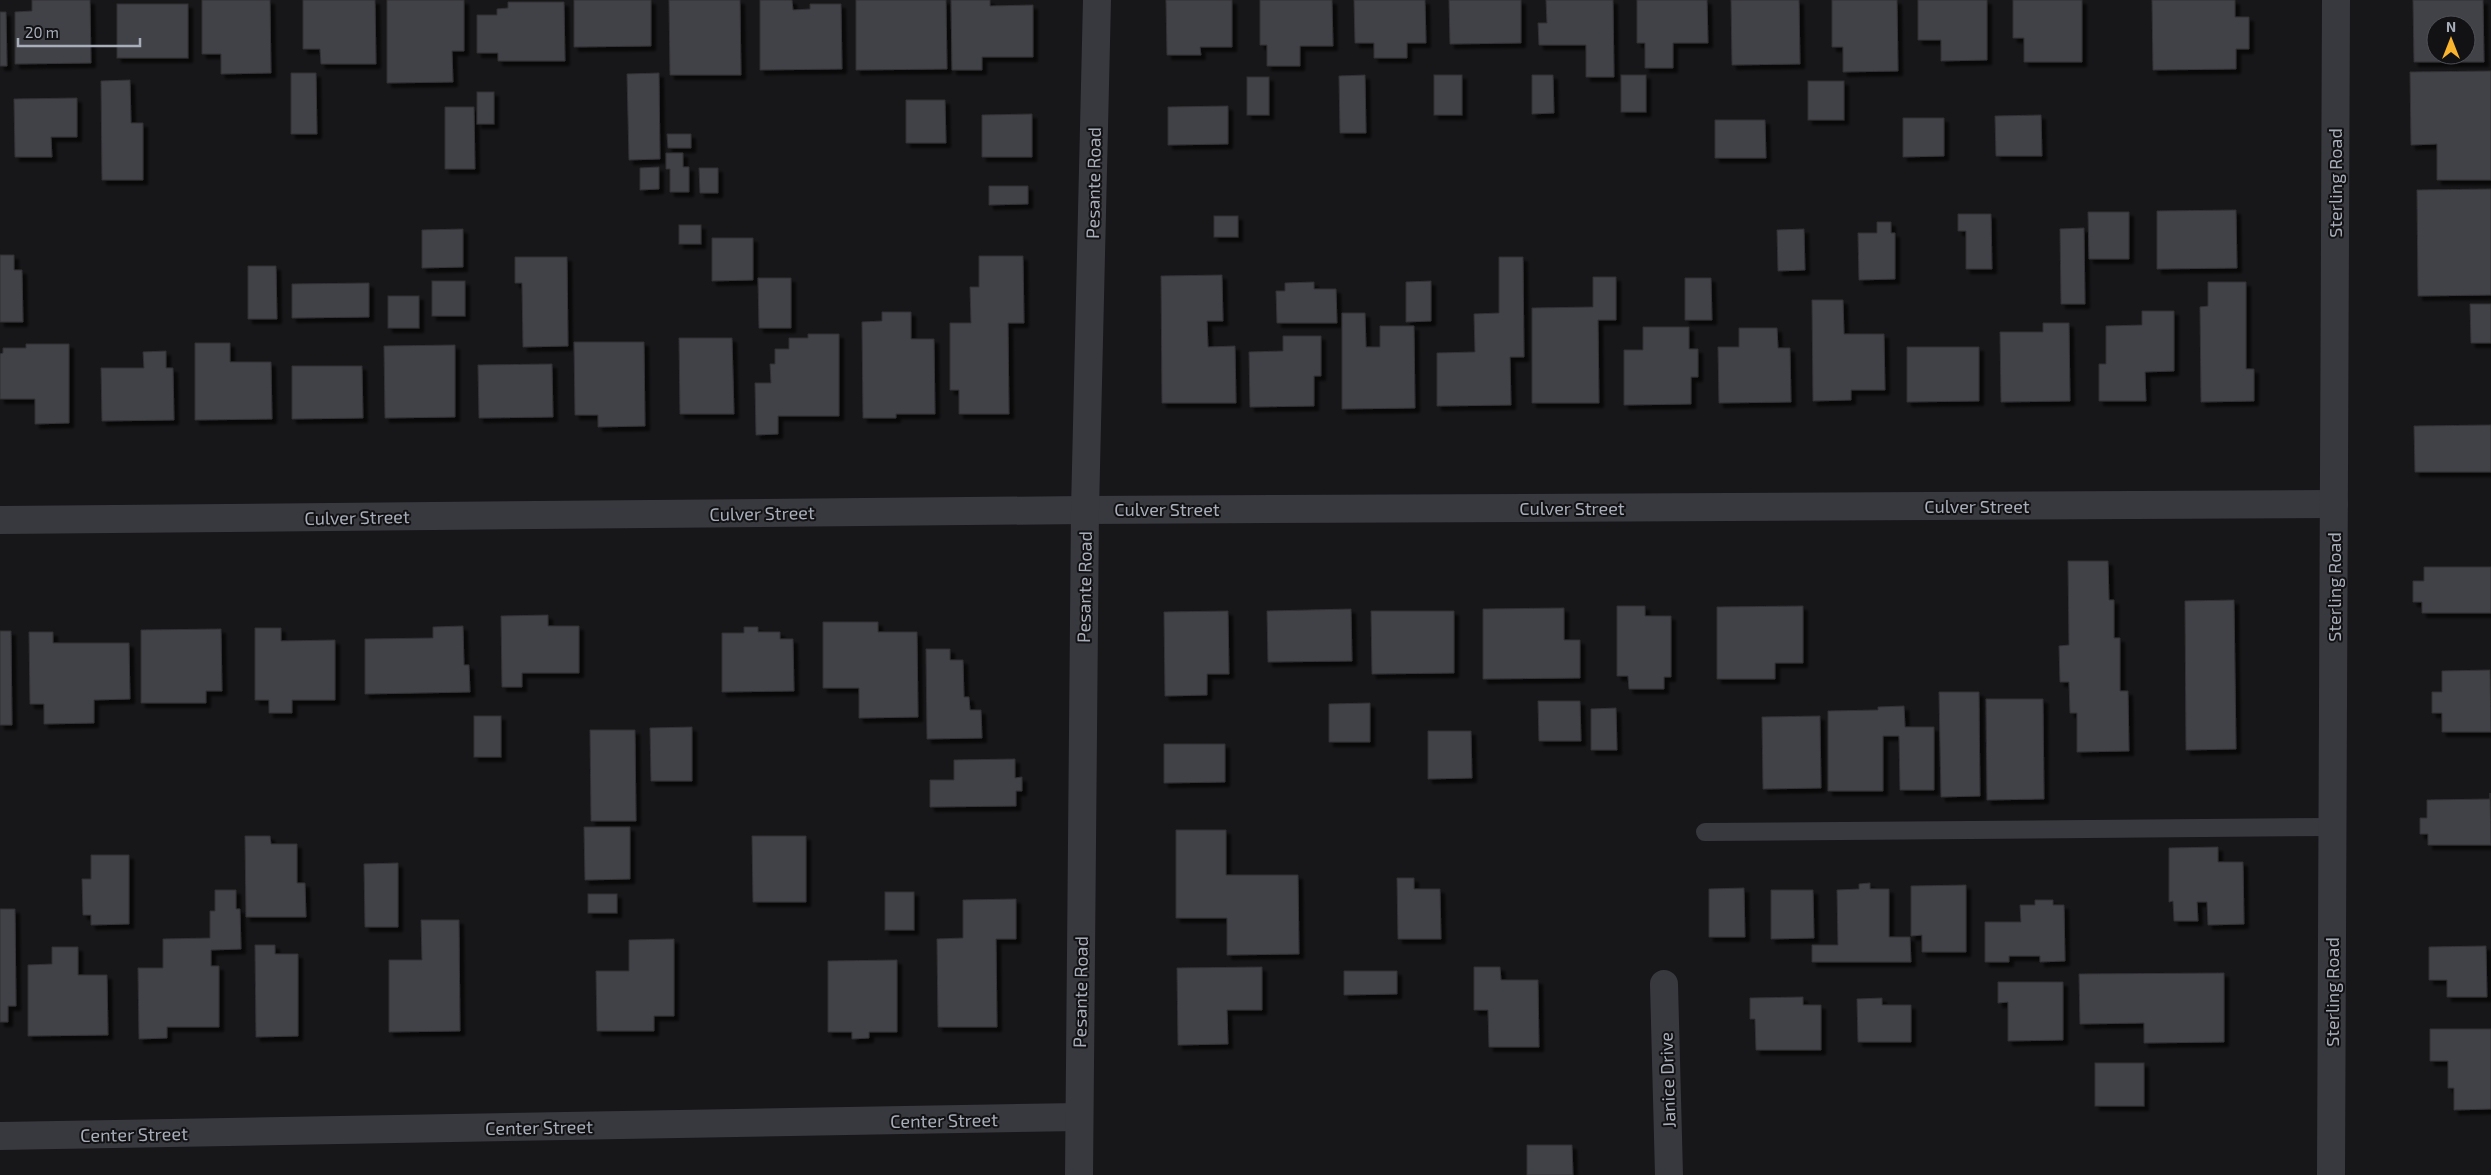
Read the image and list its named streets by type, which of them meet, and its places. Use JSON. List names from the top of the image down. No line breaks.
{"streets":{"street":["Pesante Road","Sterling Road","Culver Street","Janice Drive","Center Street"]},"crossings":[["Pesante Road","Culver Street"],["Pesante Road","Center Street"],["Sterling Road","Culver Street"]],"scale_bar":"20 m","north":"top"}
